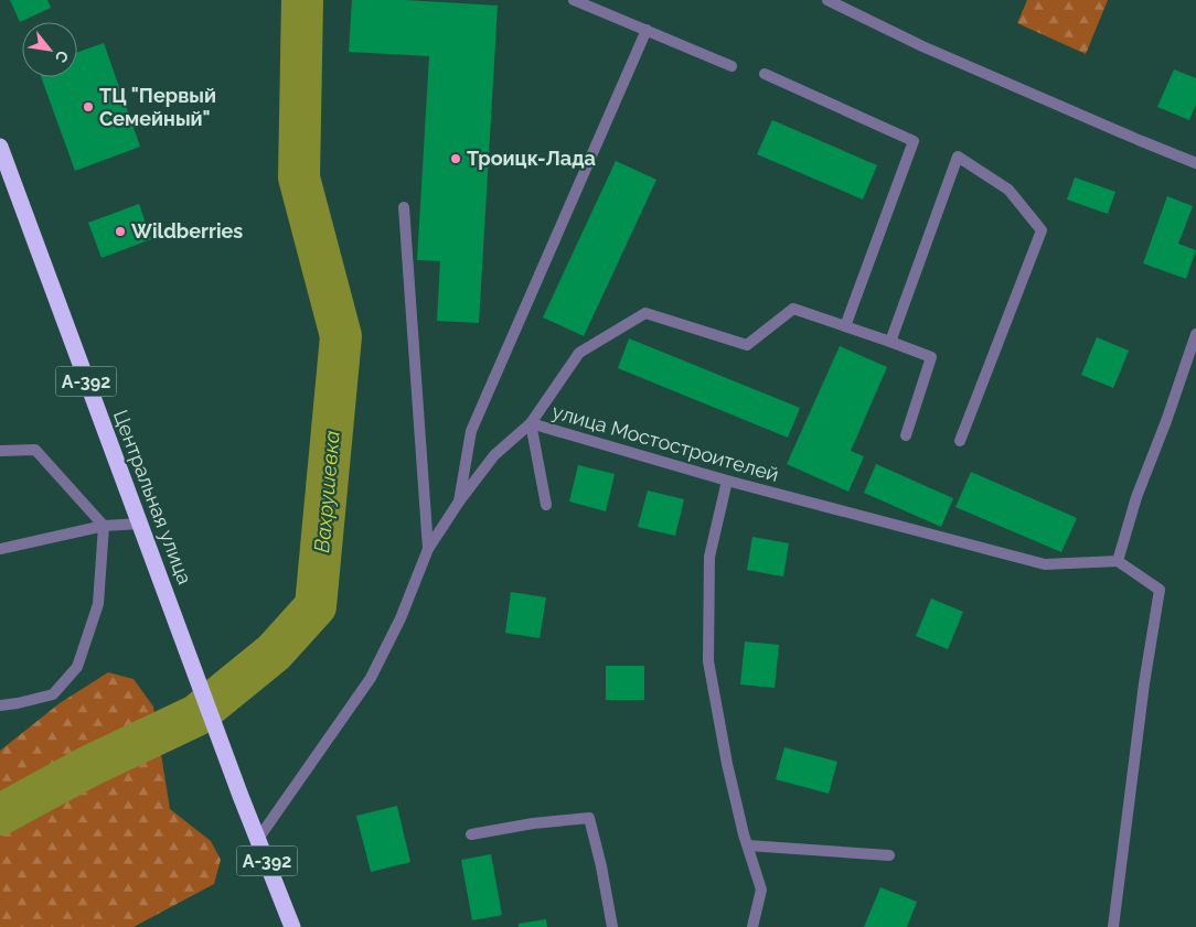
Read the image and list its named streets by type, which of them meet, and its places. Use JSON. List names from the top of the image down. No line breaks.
{"streets":{"highway":["А-392","Центральная улица"],"street":["улица Мостостроителей"]},"crossings":[["А-392","улица Мостостроителей"],["А-392","Центральная улица"],["улица Мостостроителей","Центральная улица"]],"water":["Вахрушевка"],"places":["ТЦ \"Первый Семейный\"","Троицк-Лада","Wildberries"],"north":"bottom right"}
